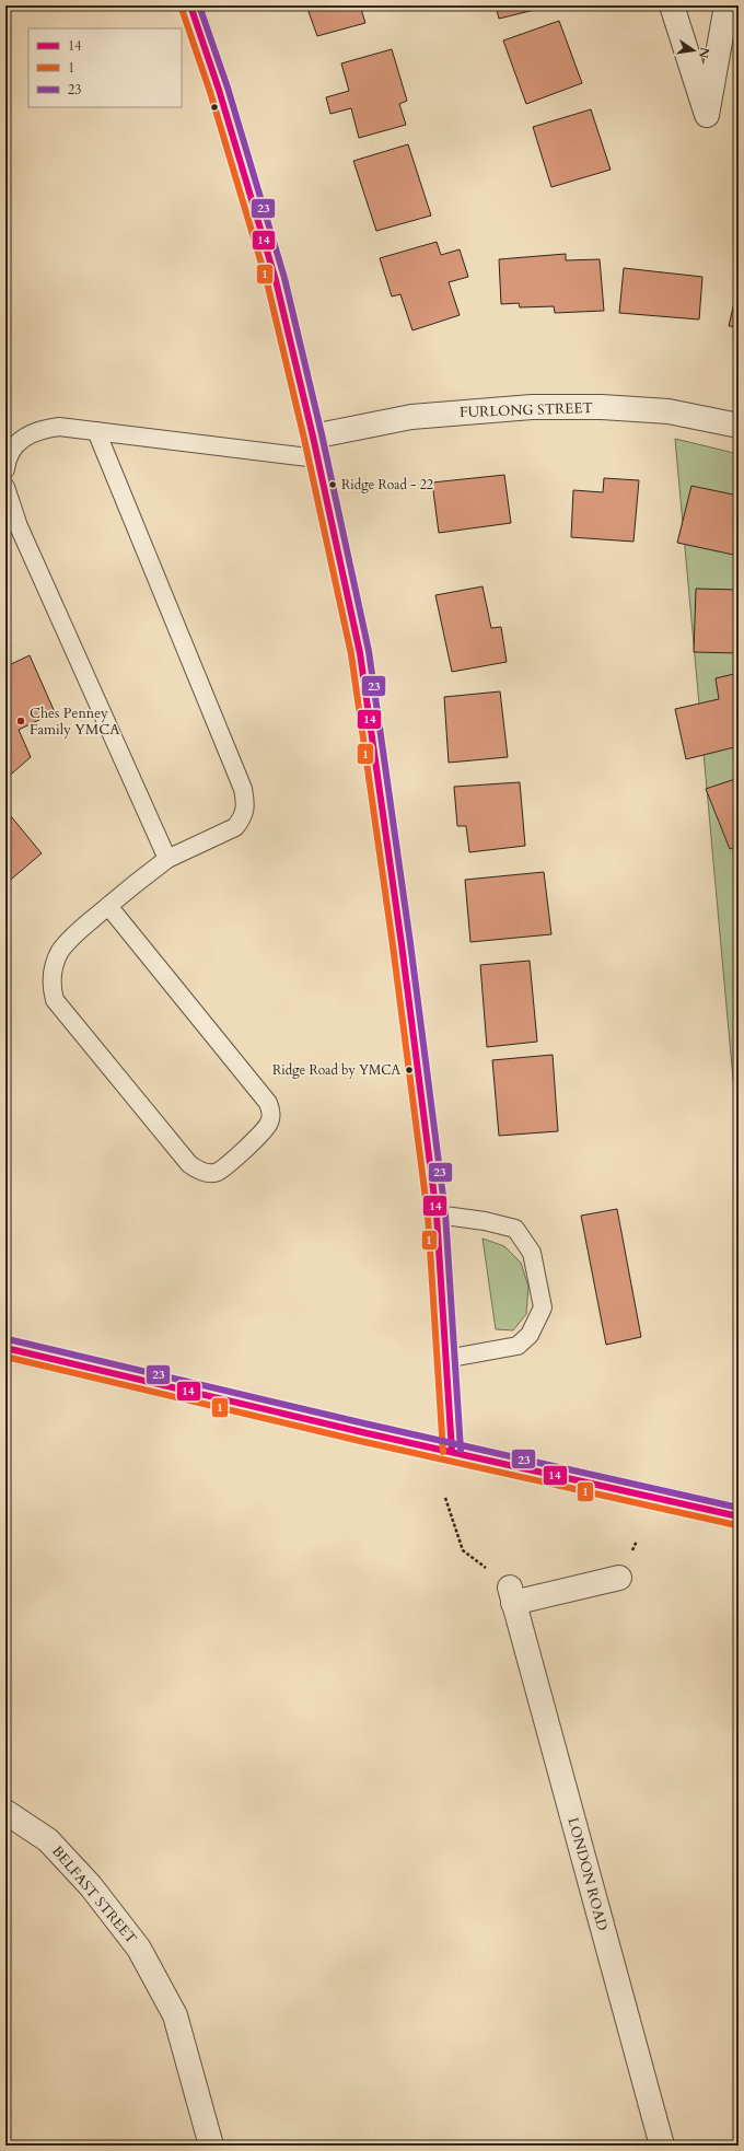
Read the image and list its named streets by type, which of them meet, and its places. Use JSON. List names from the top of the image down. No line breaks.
{"streets":{"street":["FURLONG STREET","LONDON ROAD","BELFAST STREET"]},"places":["Ridge Road - 22","Ches Penney Family YMCA","Ridge Road by YMCA"],"lines":["transit line 14","transit line 23","transit line 1"],"legend":["14","1","23"],"north":"right"}
